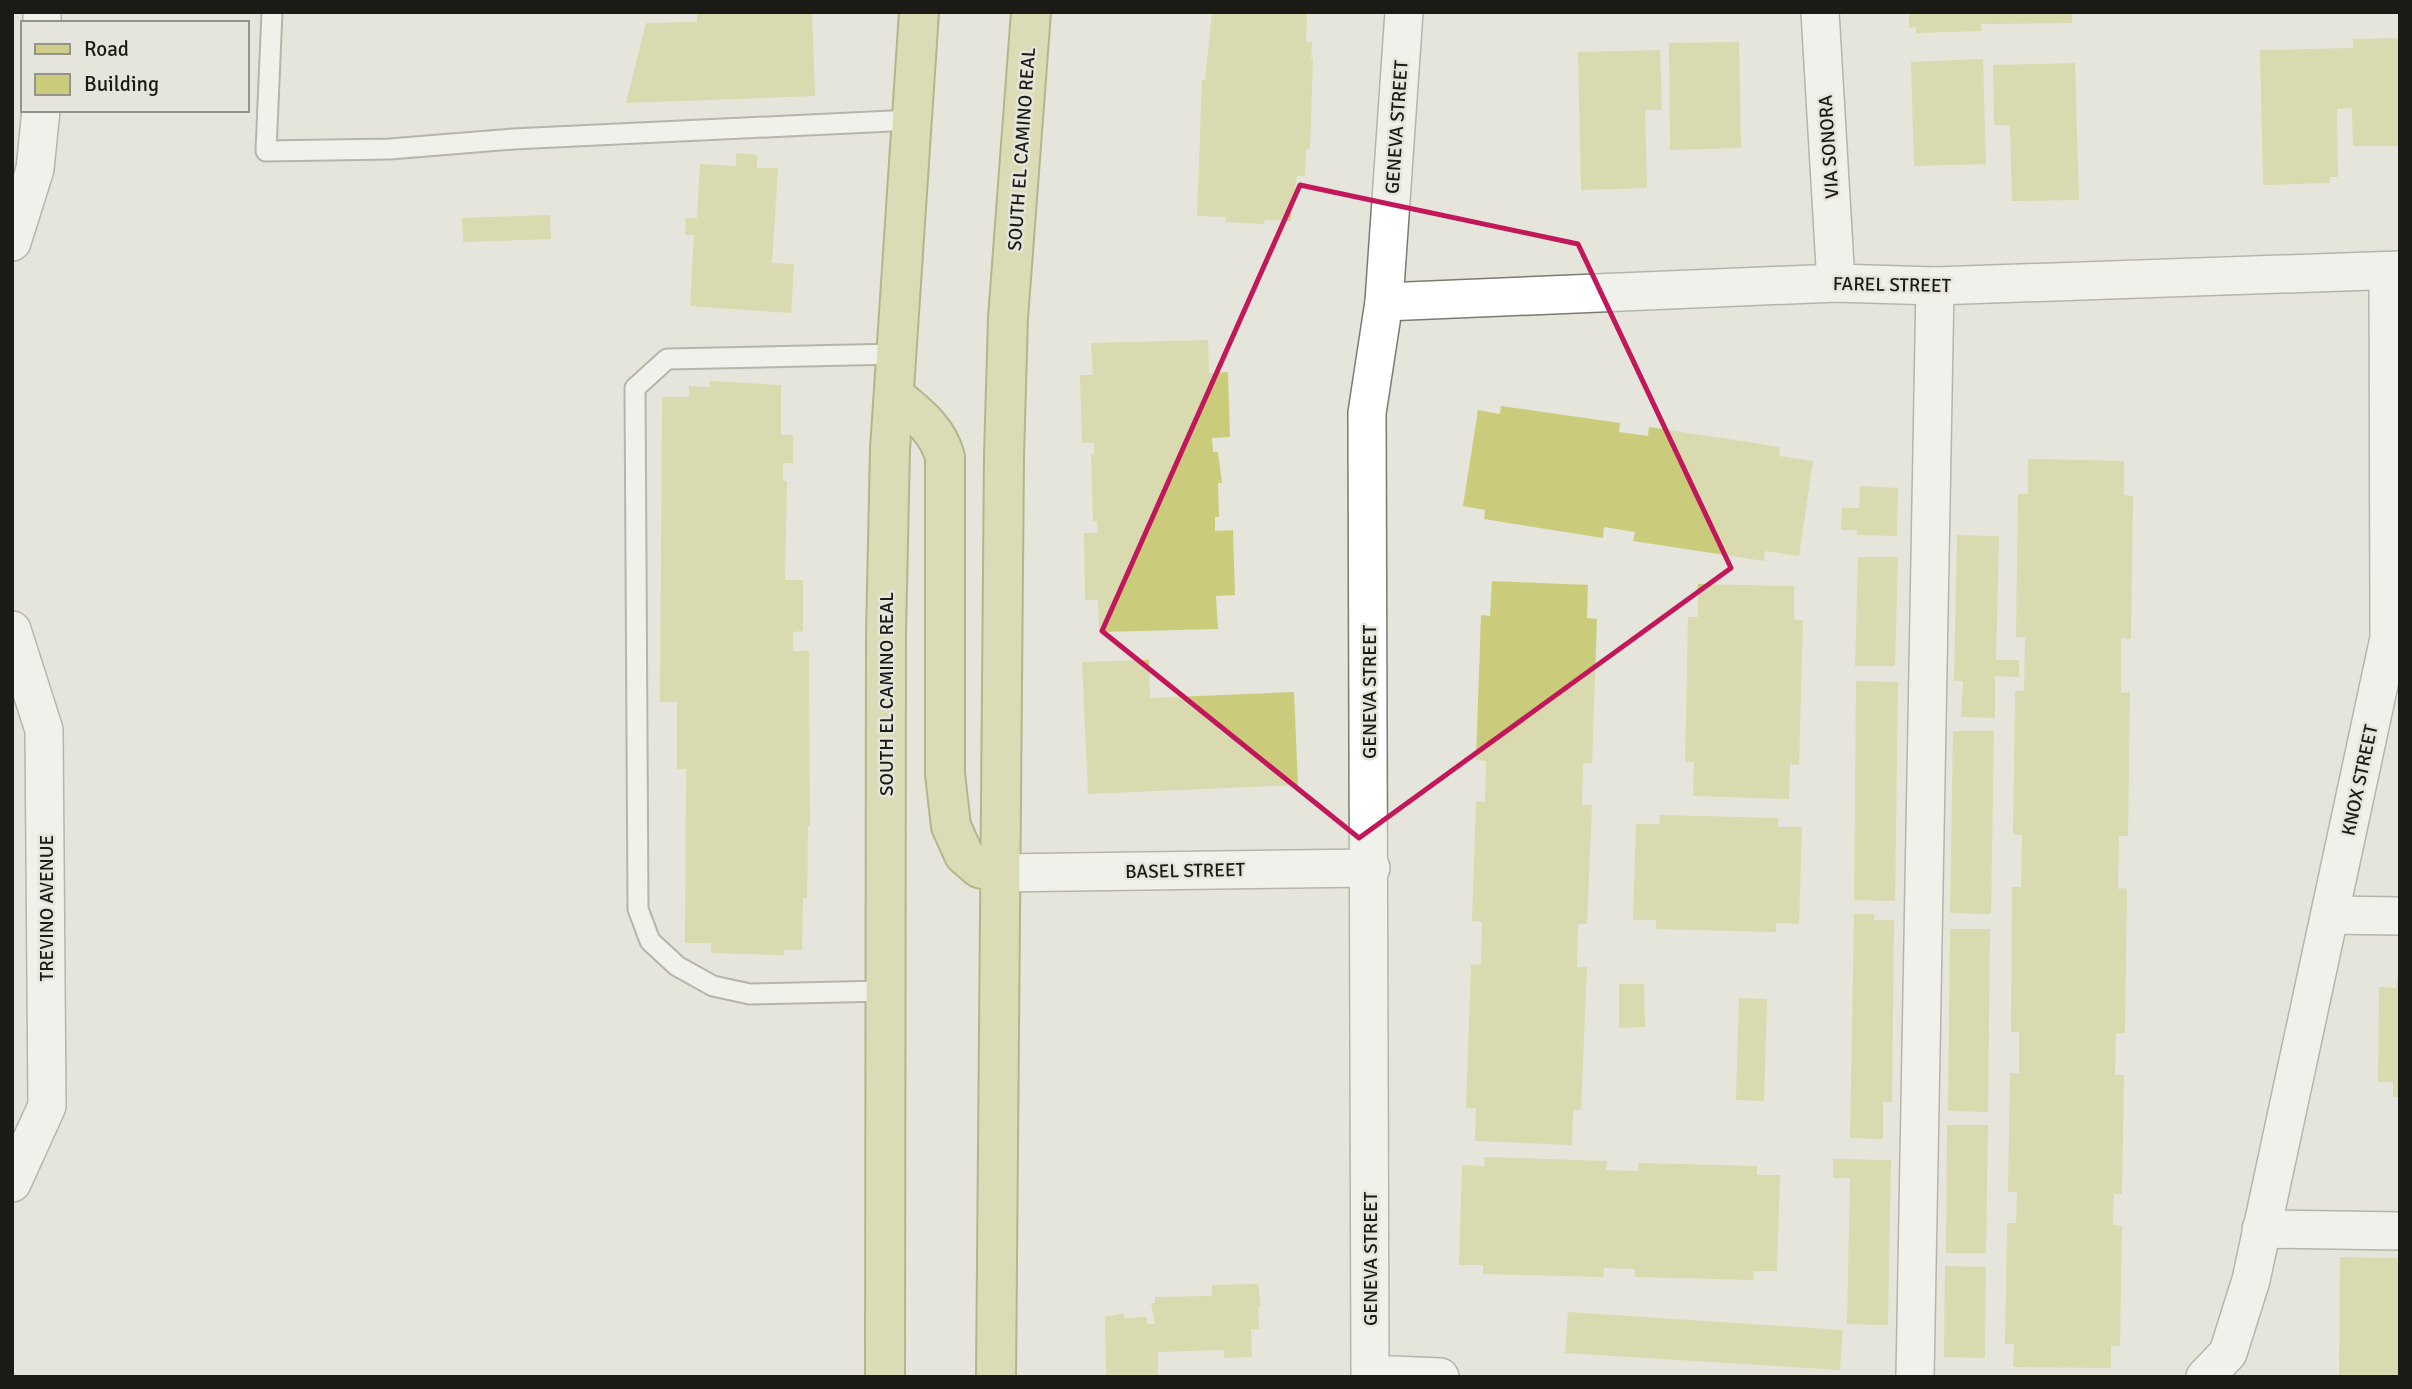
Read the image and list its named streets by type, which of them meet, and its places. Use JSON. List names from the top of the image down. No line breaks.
{"streets":{"main road":["SOUTH EL CAMINO REAL"],"street":["GENEVA STREET","VIA SONORA","FAREL STREET","KNOX STREET","BASEL STREET","TREVINO AVENUE"]},"crossings":[["GENEVA STREET","FAREL STREET"],["GENEVA STREET","BASEL STREET"],["VIA SONORA","FAREL STREET"],["SOUTH EL CAMINO REAL","BASEL STREET"],["FAREL STREET","KNOX STREET"]],"legend":["Road","Building"]}
